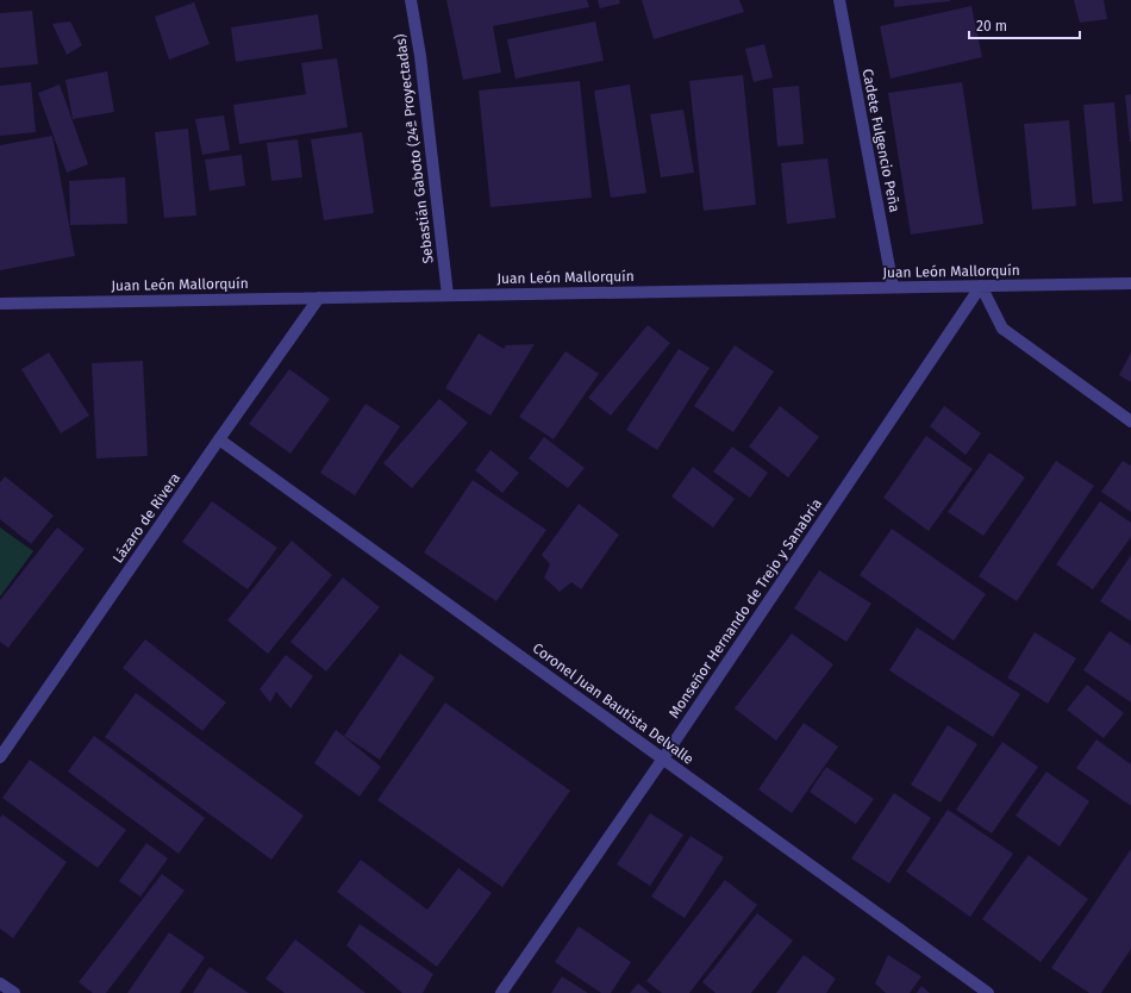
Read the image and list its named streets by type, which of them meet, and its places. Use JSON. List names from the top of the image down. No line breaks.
{"streets":{"street":["Cadete Fulgencio Peña","Sebastián Gaboto (24ª Proyectadas)","Juan León Mallorquín","Lázaro de Rivera","Monseñor Hernando de Trejo y Sanabria","Coronel Juan Bautista Delvalle"]},"crossings":[["Cadete Fulgencio Peña","Juan León Mallorquín"],["Sebastián Gaboto (24ª Proyectadas)","Juan León Mallorquín"],["Juan León Mallorquín","Lázaro de Rivera"],["Juan León Mallorquín","Monseñor Hernando de Trejo y Sanabria"],["Lázaro de Rivera","Coronel Juan Bautista Delvalle"],["Monseñor Hernando de Trejo y Sanabria","Coronel Juan Bautista Delvalle"]],"scale_bar":"20 m"}
